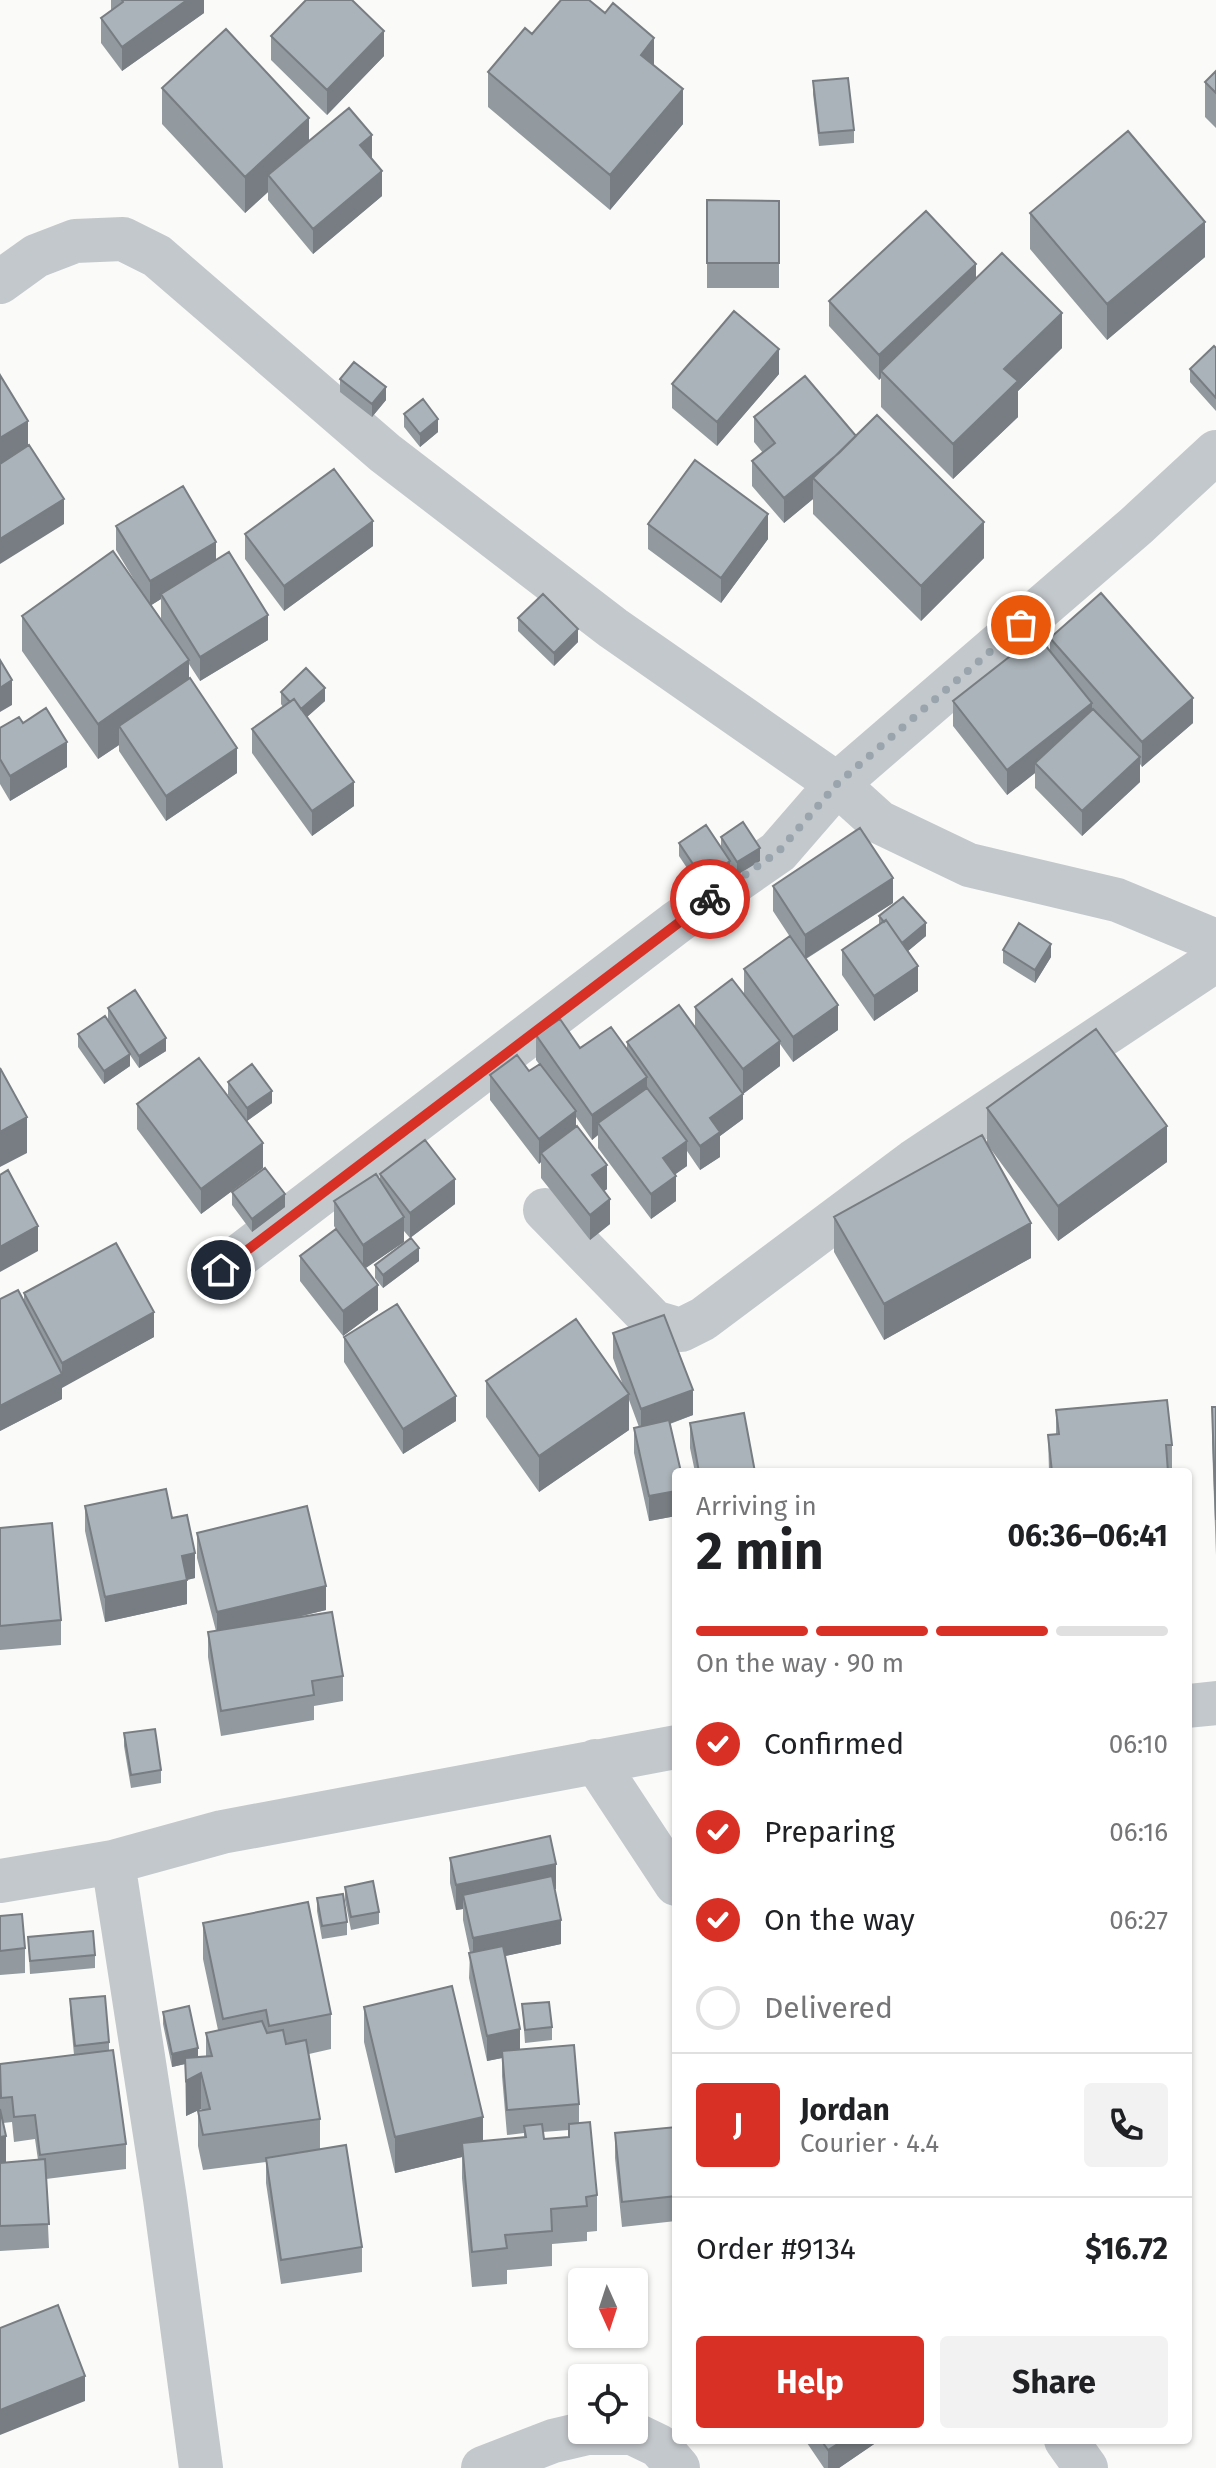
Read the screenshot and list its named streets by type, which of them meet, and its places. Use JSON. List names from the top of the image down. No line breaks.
{"north":"bottom","page":{"heading":["2 min","Arriving in","06:36–06:41"],"panel":["Jordan","Courier · 4.4","Order #9134","$16.72"],"bar":"On the way · 90 m","list":[["Confirmed","06:10"],["Preparing","06:16"],["On the way","06:27"],"Delivered"],"round":"J","buttons":["Help","Share"]}}
